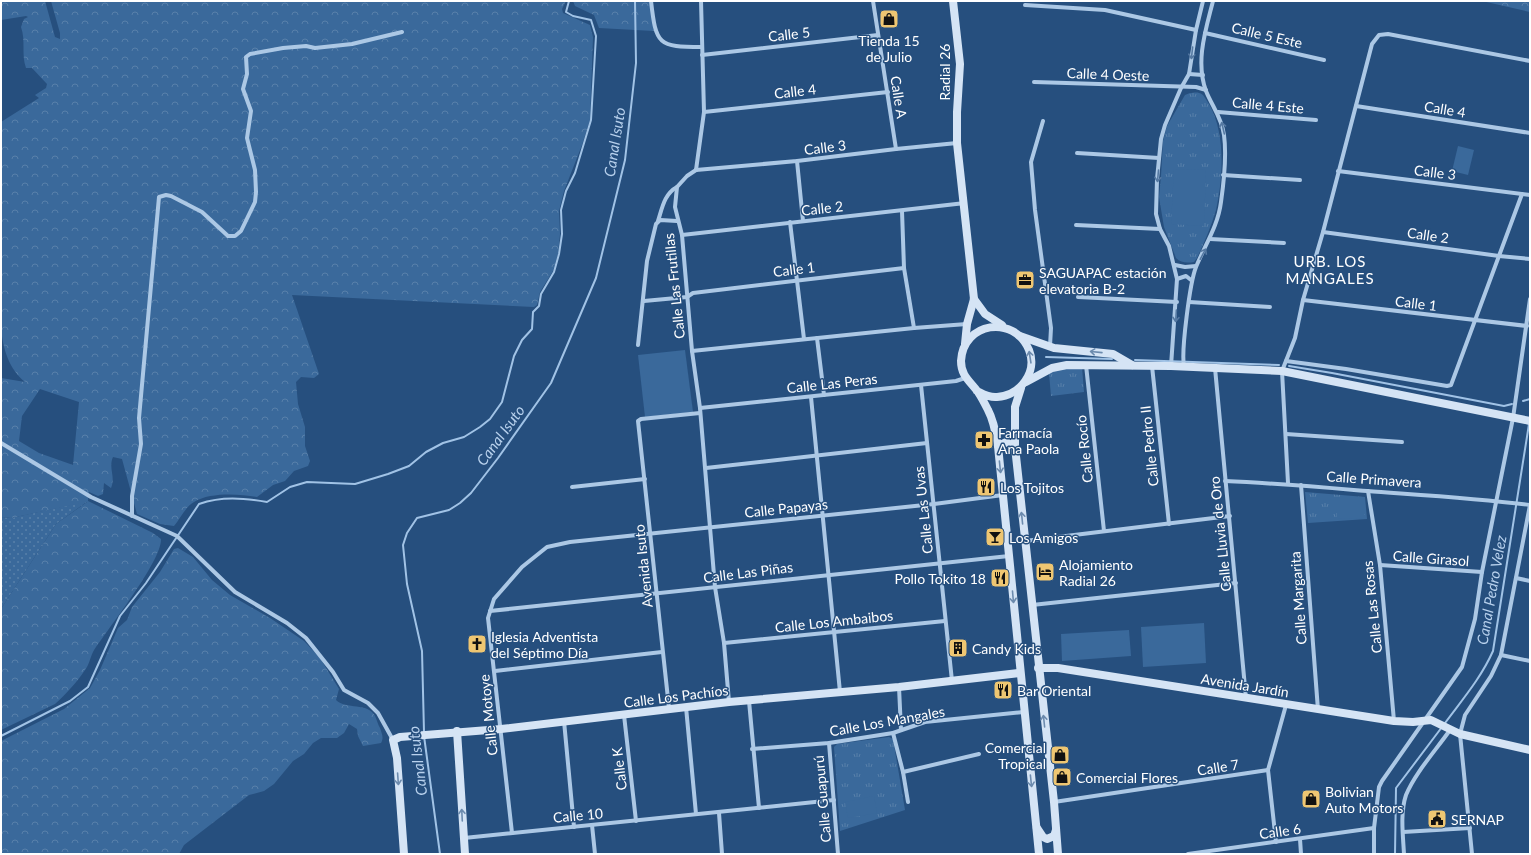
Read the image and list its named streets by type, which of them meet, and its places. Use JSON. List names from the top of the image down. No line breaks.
{"streets":{"street":["Calle 5","Calle 5 Este","Radial 26","Calle 4 Oeste","Calle 4","Calle A","Calle 4 Este","Calle 3","Calle 2","Calle 1","Calle Las Frutillas","Calle Las Peras","Calle Pedro II","Calle Rocío","Calle Primavera","Calle Papayas","Calle Las Uvas","Calle Lluvia de Oro","Calle Girasol","Avenida Isuto","Calle Las Piñas","Calle Margarita","Calle Las Rosas","Calle Los Ambaibos","Avenida Jardín","Calle Los Pachíos","Calle Motoye","Calle Los Mangales","Calle 7","Calle K","Calle Guapurú","Calle 10","Calle 6"]},"crossings":[["Calle 5","Calle A"],["Radial 26","Calle 3"],["Radial 26","Calle 2"],["Calle 4","Calle A"],["Calle A","Calle 3"],["Calle 2","Calle Las Frutillas"],["Calle 1","Calle Las Frutillas"],["Calle Las Frutillas","Calle Las Peras"],["Calle Las Frutillas","Calle Papayas"],["Calle Las Frutillas","Calle Las Piñas"],["Calle Las Frutillas","Calle Los Ambaibos"],["Calle Las Frutillas","Calle Los Pachíos"],["Calle Las Peras","Calle Las Uvas"],["Calle Las Peras","Avenida Isuto"],["Calle Primavera","Calle Lluvia de Oro"],["Calle Primavera","Calle Margarita"],["Calle Primavera","Calle Las Rosas"],["Calle Papayas","Calle Las Uvas"],["Calle Papayas","Avenida Isuto"],["Calle Papayas","Calle Motoye"],["Calle Las Uvas","Calle Las Piñas"],["Calle Las Uvas","Calle Los Ambaibos"],["Calle Las Uvas","Calle Los Pachíos"],["Calle Lluvia de Oro","Avenida Jardín"],["Calle Girasol","Calle Las Rosas"],["Avenida Isuto","Calle Las Piñas"],["Avenida Isuto","Calle Los Pachíos"],["Calle Las Piñas","Calle Motoye"],["Calle Margarita","Avenida Jardín"],["Calle Las Rosas","Avenida Jardín"],["Calle Los Pachíos","Calle Motoye"],["Calle Los Pachíos","Calle K"],["Calle Motoye","Calle 10"],["Calle Los Mangales","Calle Guapurú"],["Calle K","Calle 10"],["Calle Guapurú","Calle 10"]],"districts":["URB. LOS MANGALES"],"water":["Canal Isuto","Canal Pedro Velez"],"places":{"shop":["Tienda 15 de Julio","Comercial Tropical","Comercial Flores","Bolivian Auto Motors"],"office":["SAGUAPAC estación elevatoria B-2"],"pharmacy":["Farmacía Ana Paola"],"restaurant":["Los Tojitos","Pollo Tokito 18","Bar Oriental"],"bar":["Los Amigos"],"hotel":["Alojamiento Radial 26"],"church":["Iglesia Adventista del Séptimo Día"],"building":["Candy Kids"],"public building":["SERNAP"]}}
